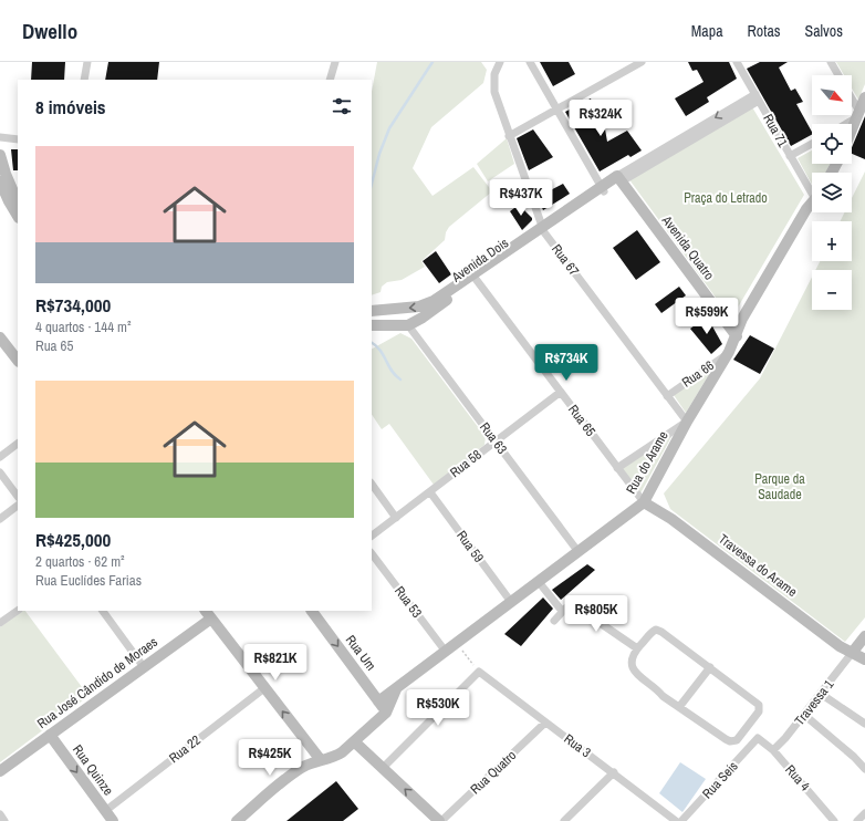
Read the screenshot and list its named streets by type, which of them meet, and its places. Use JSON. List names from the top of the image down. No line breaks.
{"streets":{"main road":["Avenida Quatro","Avenida Dois","Rua do Arame","Travessa do Arame","Rua Um","Rua José Cândido de Moraes","Rua Quinze"],"street":["Rua 71","Rua 67","Rua 66","Rua 65","Rua 63","Rua 58","Rua 59","Rua 53","Travessa 1","Rua 3","Rua 22","Rua Quatro","Rua 4","Rua Seis"]},"crossings":[["Rua 71","Avenida Dois"],["Avenida Quatro","Avenida Dois"],["Avenida Quatro","Rua do Arame"],["Avenida Dois","Rua 67"],["Avenida Dois","Rua 65"],["Avenida Dois","Rua 63"],["Rua 67","Rua 66"],["Rua 67","Rua do Arame"],["Rua 66","Rua do Arame"],["Rua 65","Rua do Arame"],["Rua 65","Rua 58"],["Rua 65","Travessa do Arame"],["Rua 63","Rua do Arame"],["Rua 63","Rua 58"],["Rua do Arame","Rua 59"],["Rua do Arame","Travessa do Arame"],["Rua do Arame","Rua 53"],["Rua do Arame","Rua Um"],["Rua 58","Rua 59"],["Travessa do Arame","Travessa 1"],["Rua José Cândido de Moraes","Rua Quinze"],["Travessa 1","Rua 4"],["Rua 3","Rua Quatro"],["Rua 22","Rua Quinze"],["Rua 4","Rua Seis"]],"one_way":["Rua Quinze"],"parks":["Praça do Letrado","Parque da Saudade"],"north":"bottom right","page":{"header":"Dwello","nav":["Mapa","Rotas","Salvos"],"map_buttons":["+","−"],"heading":"8 imóveis","price":["R$324K","R$437K","R$599K","R$734K","R$805K","R$821K","R$530K","R$425K"],"list":[{"name":"R$734,000","note":"4 quartos · 144 m² · Rua 65"},{"name":"R$425,000","note":"2 quartos · 62 m² · Rua Euclídes Farias"}]}}
